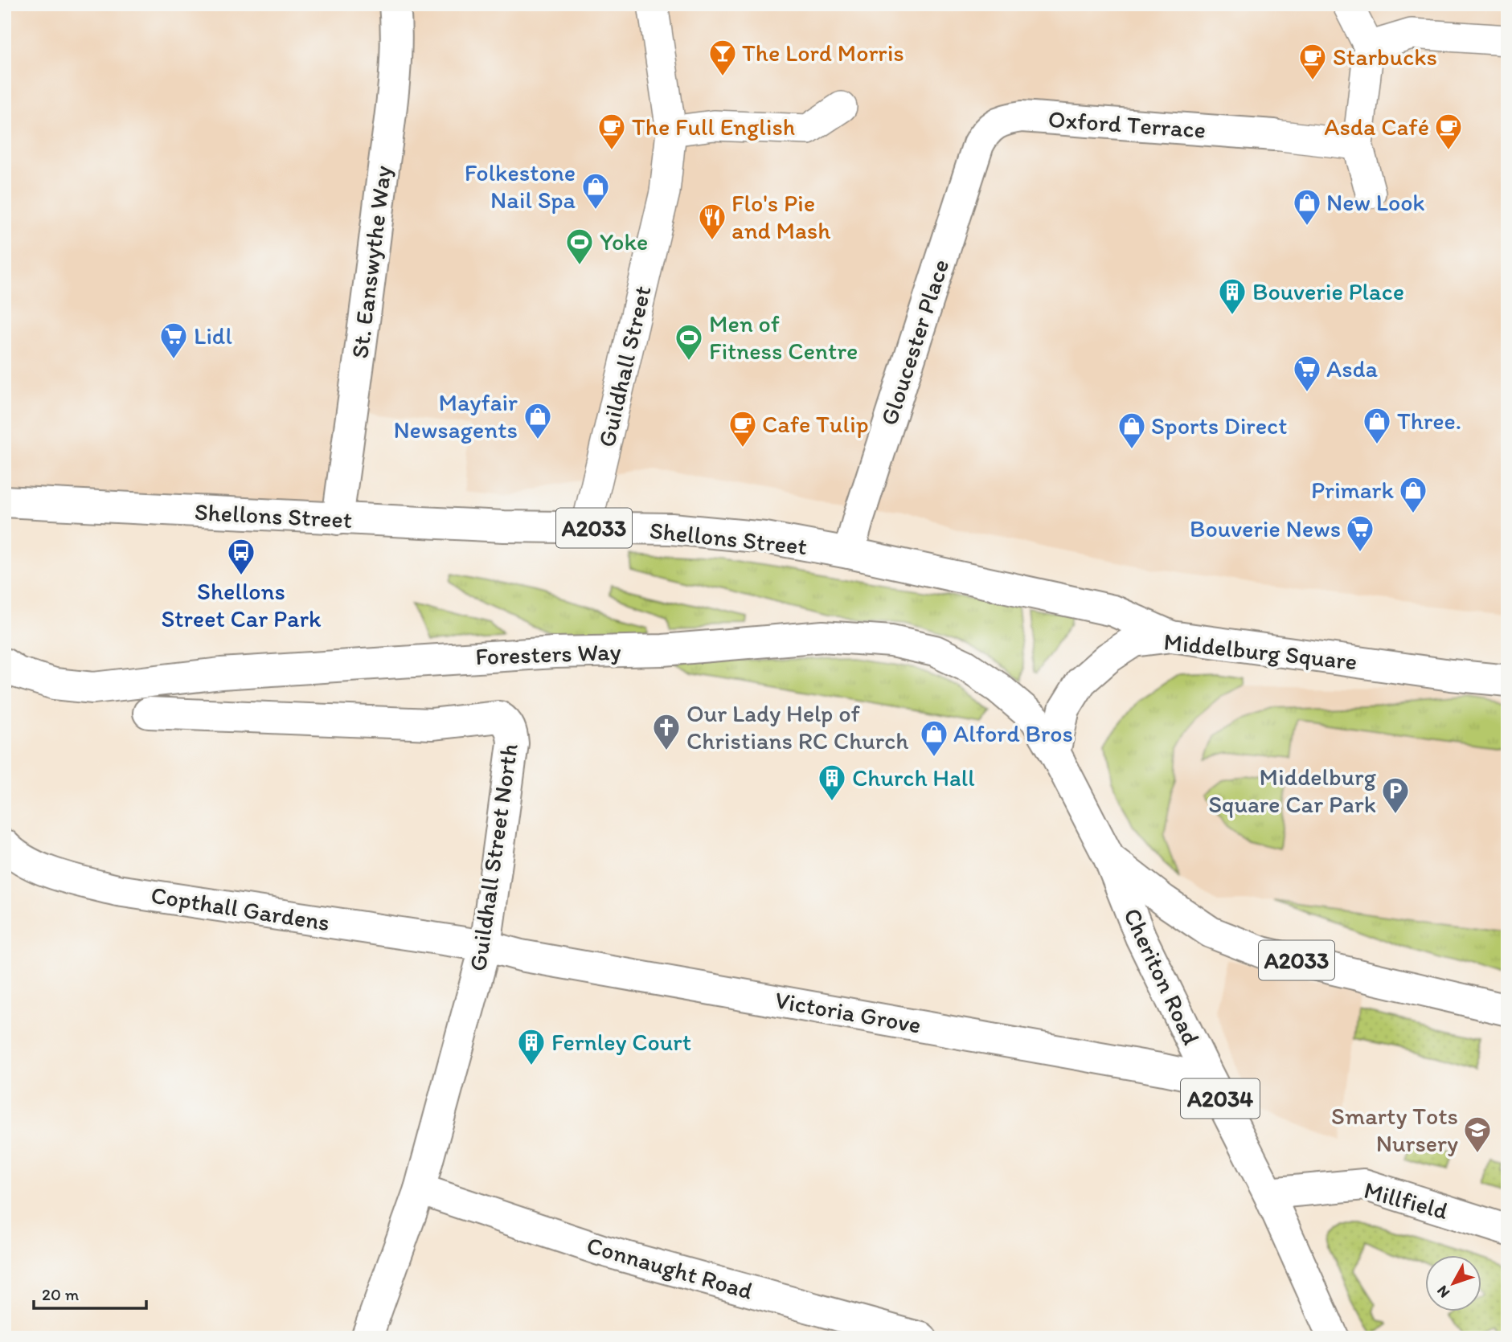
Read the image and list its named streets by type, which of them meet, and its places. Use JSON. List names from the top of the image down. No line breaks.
{"streets":{"street":["Oxford Terrace","St. Eanswythe Way","Gloucester Place","Guildhall Street","Shellons Street","A2033","Middelburg Square","Foresters Way","Guildhall Street North","Copthall Gardens","Cheriton Road","Victoria Grove","A2034","Millfield","Connaught Road"]},"crossings":[["Oxford Terrace","Gloucester Place"],["St. Eanswythe Way","Shellons Street"],["Gloucester Place","Shellons Street"],["Guildhall Street","Shellons Street"],["Shellons Street","Middelburg Square"],["A2033","Middelburg Square"],["A2033","Foresters Way"],["A2033","Cheriton Road"],["Middelburg Square","Foresters Way"],["Guildhall Street North","Copthall Gardens"],["Guildhall Street North","Victoria Grove"],["Guildhall Street North","Connaught Road"],["Copthall Gardens","Victoria Grove"],["Cheriton Road","Victoria Grove"],["Cheriton Road","Millfield"]],"places":{"bar":["The Lord Morris"],"cafe":["Starbucks","The Full English","Asda Café","Cafe Tulip"],"shop":["Folkestone Nail Spa","New Look","Mayfair Newsagents","Three.","Sports Direct","Primark","Alford Bros"],"restaurant":["Flo's Pie and Mash"],"sports":["Yoke","Men of Fitness Centre"],"building":["Bouverie Place","Church Hall","Fernley Court"],"supermarket":["Lidl","Asda","Bouverie News"],"bus stop":["Shellons Street Car Park"],"church":["Our Lady Help of Christians RC Church"],"parking":["Middelburg Square Car Park"],"school or university":["Smarty Tots Nursery"]},"scale_bar":"20 m","north":"bottom left"}
